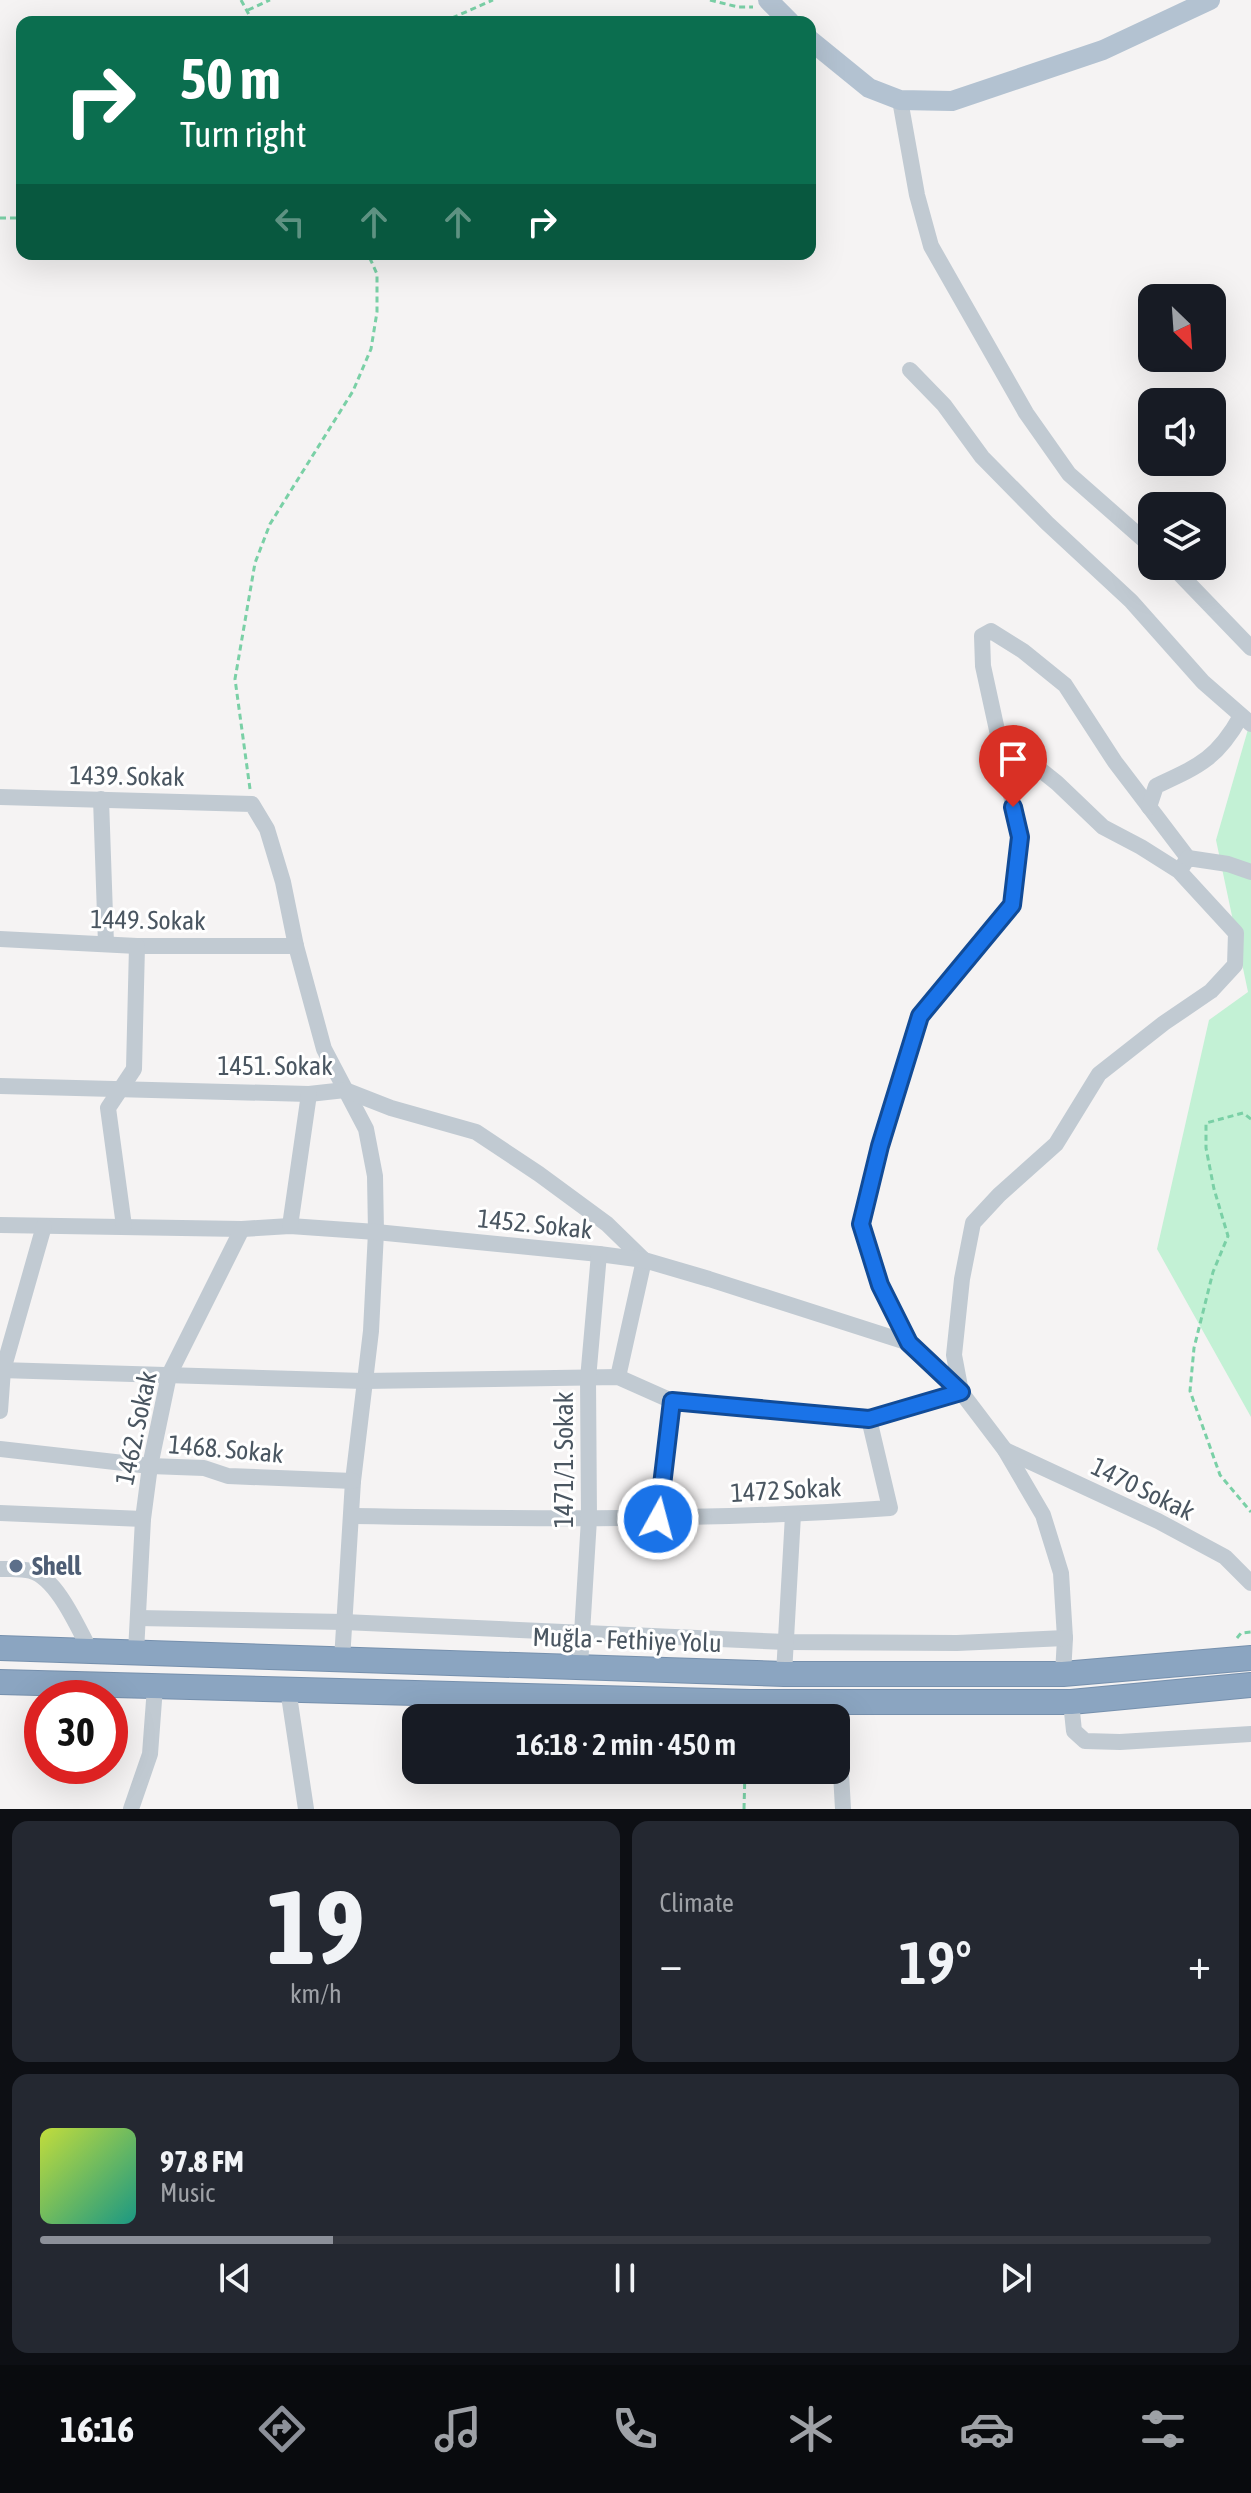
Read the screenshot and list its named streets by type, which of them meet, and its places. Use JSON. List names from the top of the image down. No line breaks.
{"streets":{"highway":["Muğla - Fethiye Yolu"],"street":["1439. Sokak","1449. Sokak","1451. Sokak","1452. Sokak","1462. Sokak","1468. Sokak","1471/1. Sokak","1470 Sokak","1472 Sokak"]},"crossings":[["1451. Sokak","1452. Sokak"],["1452. Sokak","1462. Sokak"],["1452. Sokak","1471/1. Sokak"],["1452. Sokak","1470 Sokak"],["1452. Sokak","Muğla - Fethiye Yolu"],["1462. Sokak","1468. Sokak"],["1462. Sokak","Muğla - Fethiye Yolu"],["1471/1. Sokak","1472 Sokak"],["1471/1. Sokak","Muğla - Fethiye Yolu"]],"places":["Shell"],"north":"bottom right","page":{"turn":["50 m","Turn right"],"limit":"30","trip":"16:18 · 2 min · 450 m","tile":[["19","km/h"],"Climate"],"heat":["−","19°","+"],"song":["97.8 FM","Music"],"tabs":"16:16"}}
